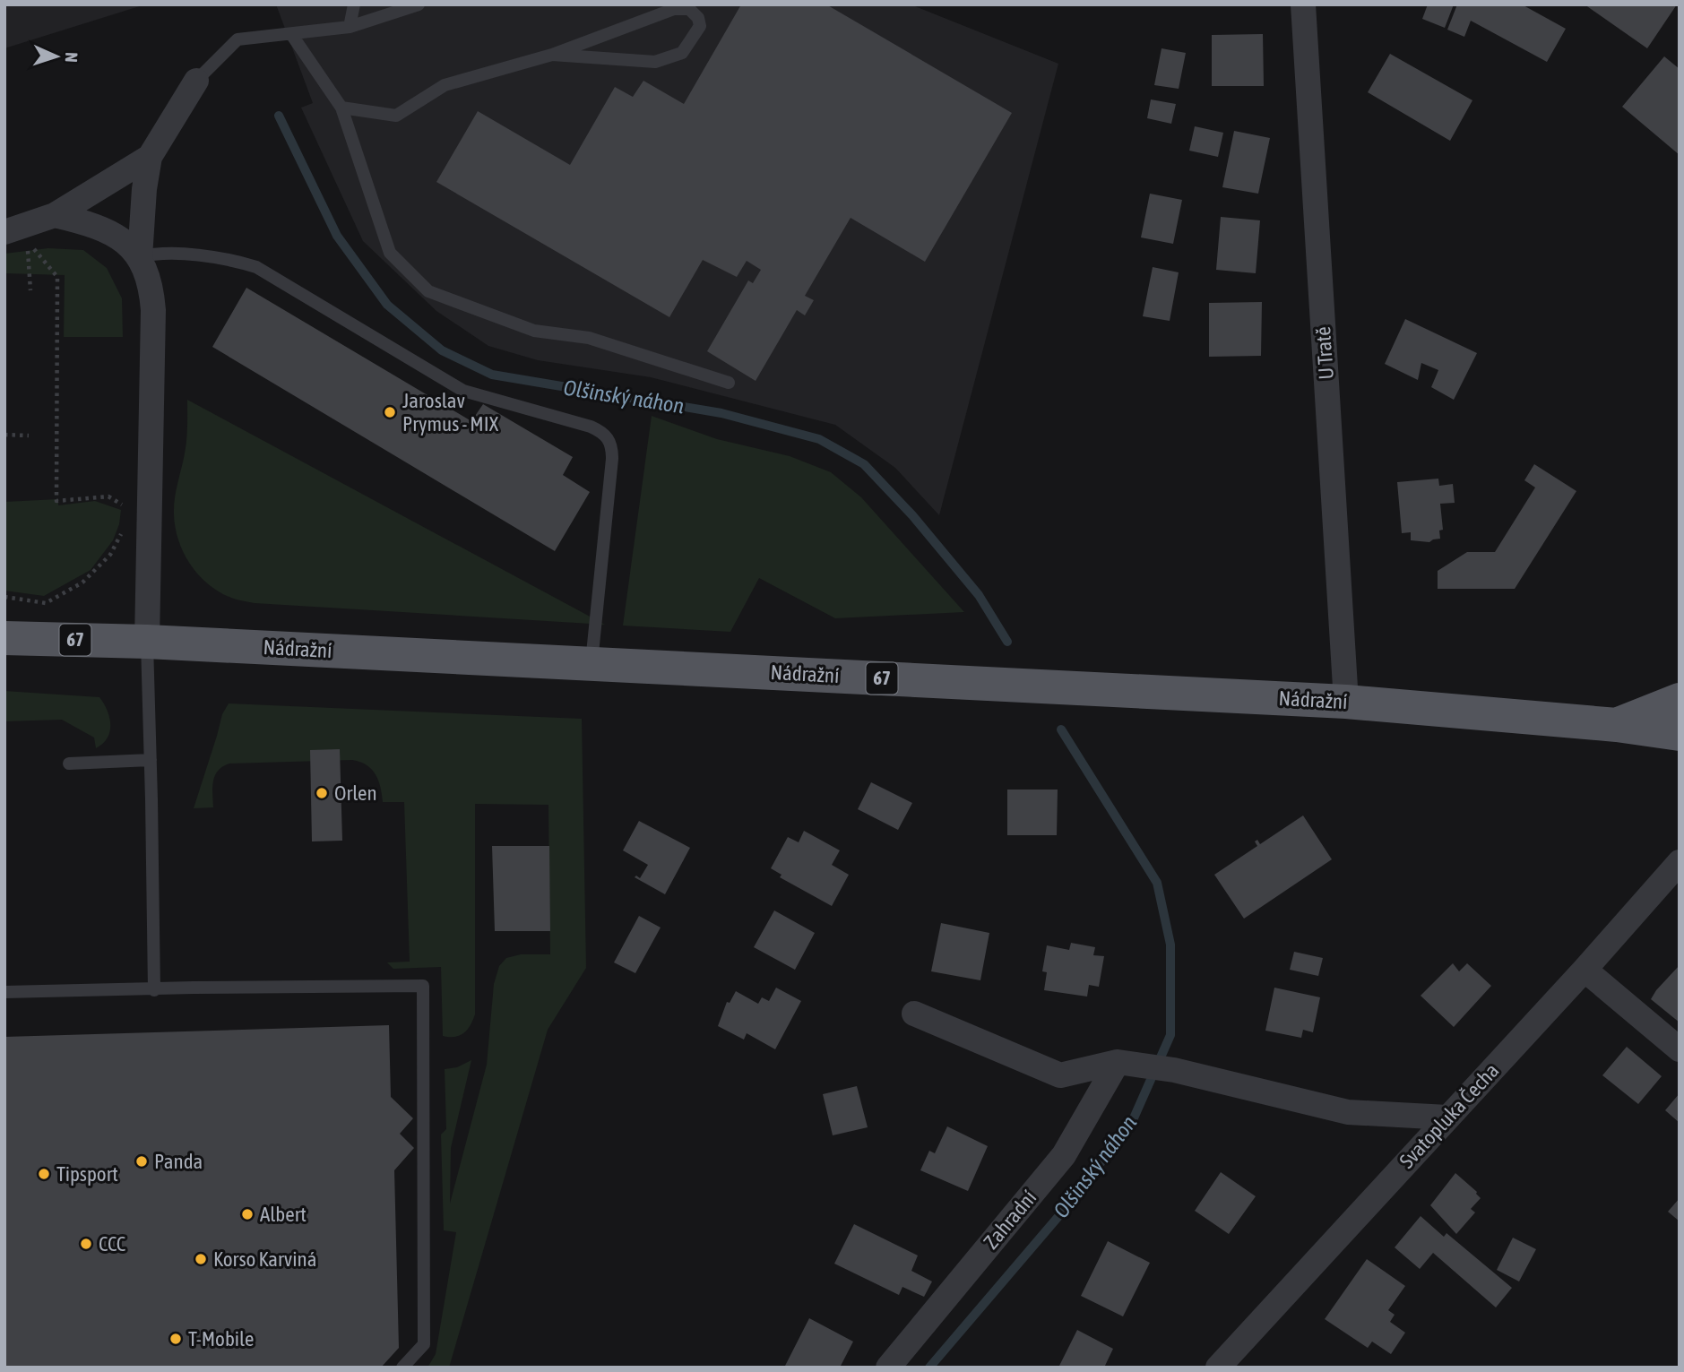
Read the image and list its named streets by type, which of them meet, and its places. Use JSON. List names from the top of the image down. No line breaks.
{"streets":{"main road":["67","Nádražní"],"street":["U Tratě","Svatopluka Čecha","Zahradní"]},"crossings":[["U Tratě","Nádražní"]],"water":["Olšinský náhon"],"places":["Jaroslav Prymus - MIX","Orlen","Panda","Tipsport","Albert","CCC","Korso Karviná","T-Mobile"],"north":"right"}
